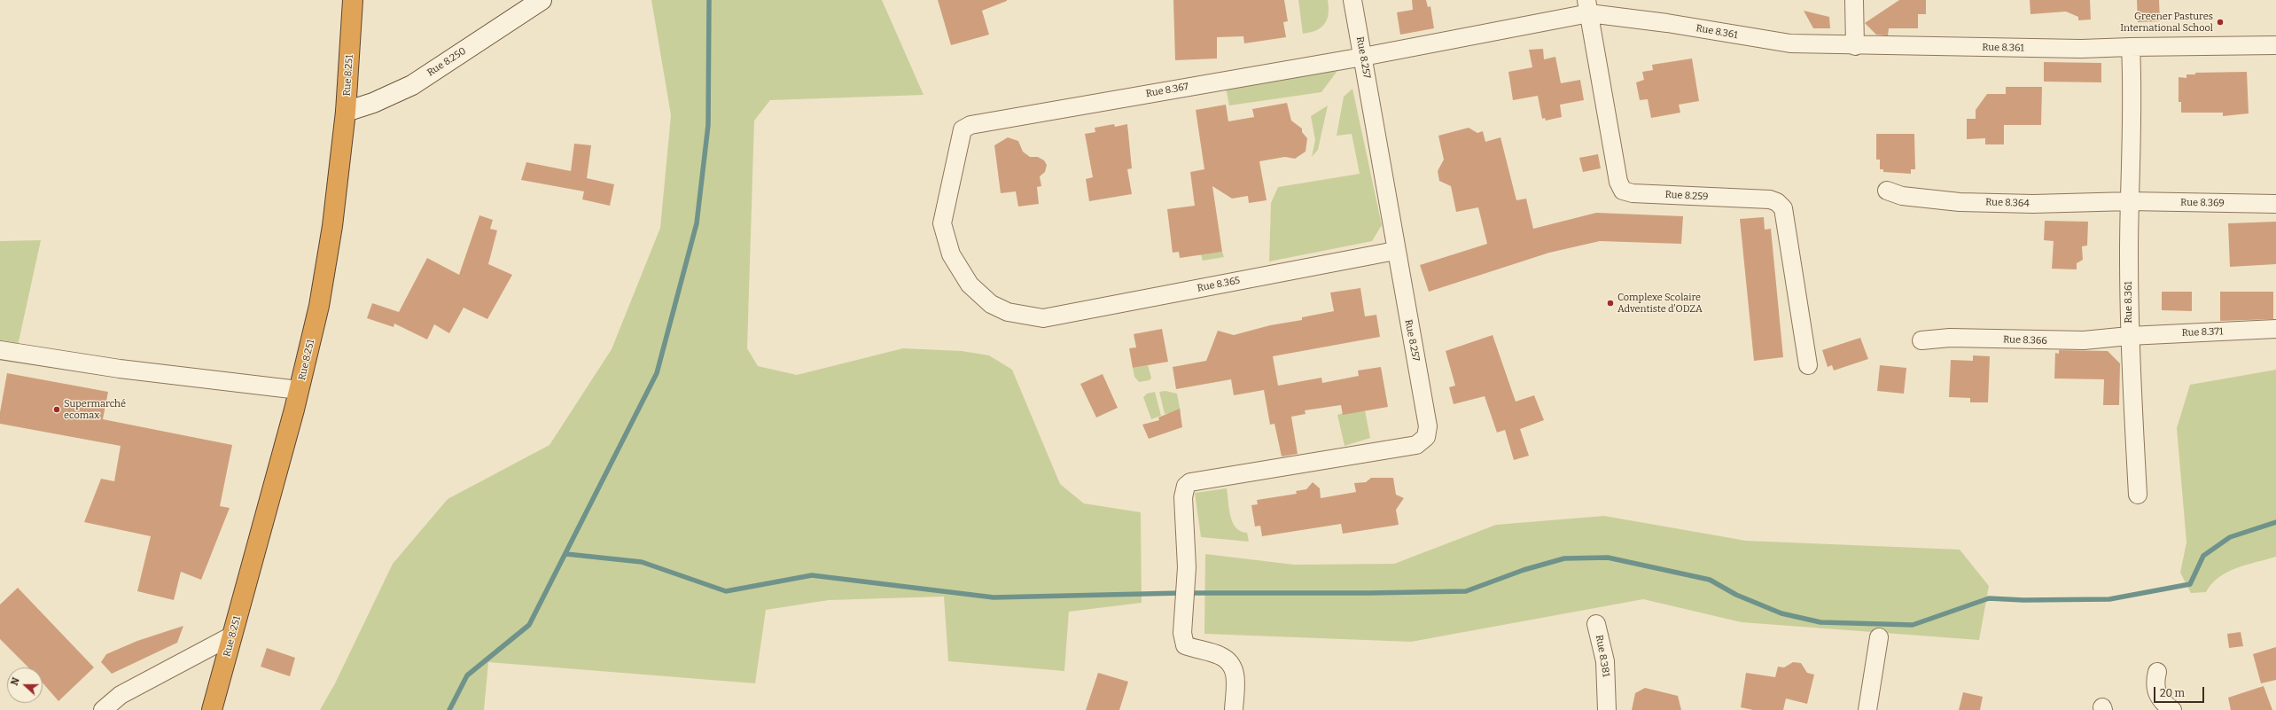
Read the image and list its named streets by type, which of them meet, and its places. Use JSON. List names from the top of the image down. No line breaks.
{"streets":{"highway":["Rue 8.251"],"street":["Rue 8.361","Rue 8.257","Rue 8.250","Rue 8.367","Rue 8.259","Rue 8.364","Rue 8.369","Rue 8.365","Rue 8.371","Rue 8.366","Rue 8.381"]},"crossings":[["Rue 8.361","Rue 8.257"],["Rue 8.361","Rue 8.367"],["Rue 8.361","Rue 8.259"],["Rue 8.361","Rue 8.364"],["Rue 8.361","Rue 8.369"],["Rue 8.361","Rue 8.371"],["Rue 8.361","Rue 8.366"],["Rue 8.257","Rue 8.367"],["Rue 8.257","Rue 8.365"],["Rue 8.250","Rue 8.251"],["Rue 8.367","Rue 8.365"],["Rue 8.364","Rue 8.369"],["Rue 8.371","Rue 8.366"]],"places":["Greener Pastures International School","Complexe Scolaire Adventiste d'ODZA","Supermarché ecomax"],"scale_bar":"20 m","north":"left"}
